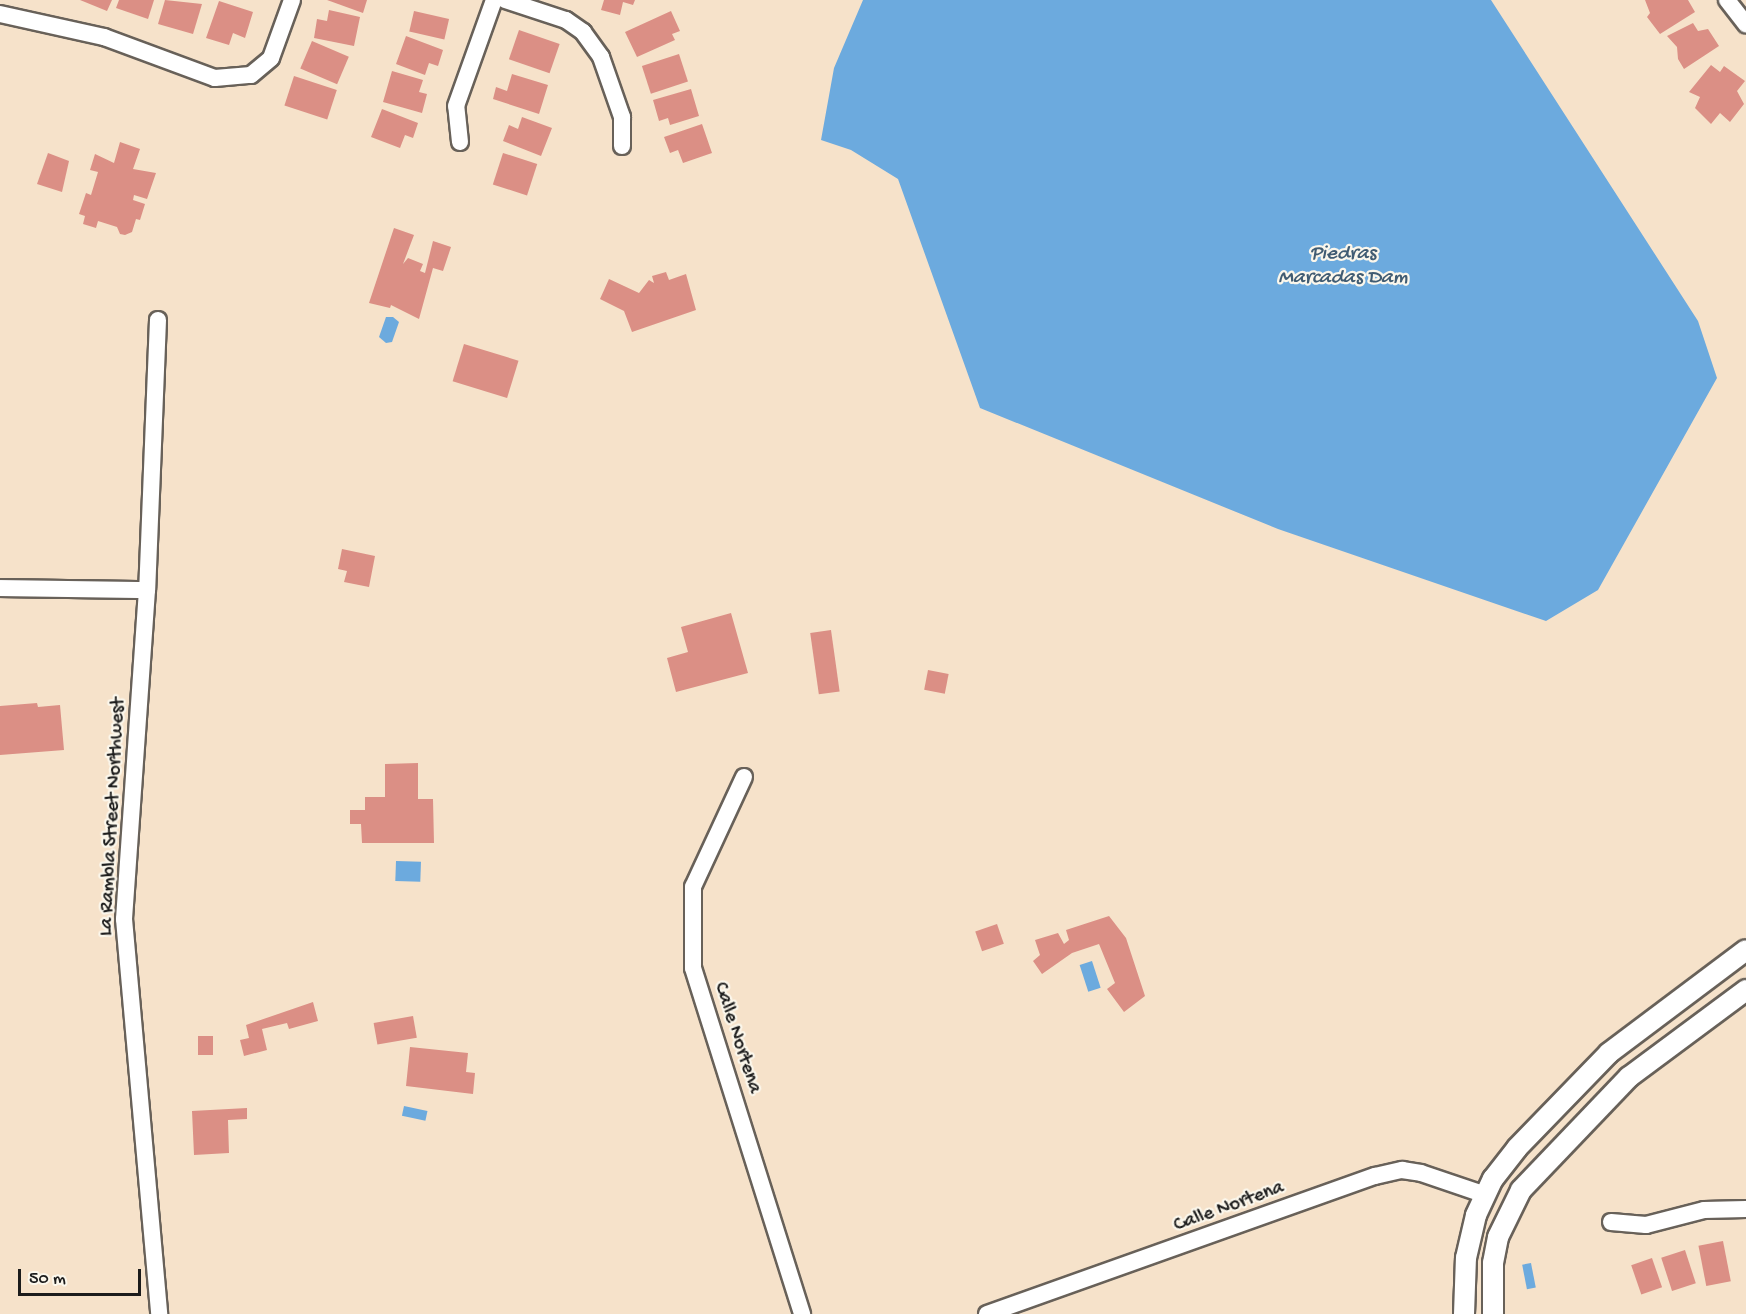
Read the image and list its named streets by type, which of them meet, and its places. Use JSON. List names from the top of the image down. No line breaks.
{"streets":{"street":["La Rambla Street Northwest","Calle Nortena"]},"water":["Piedras Marcadas Dam"],"scale_bar":"50 m"}
